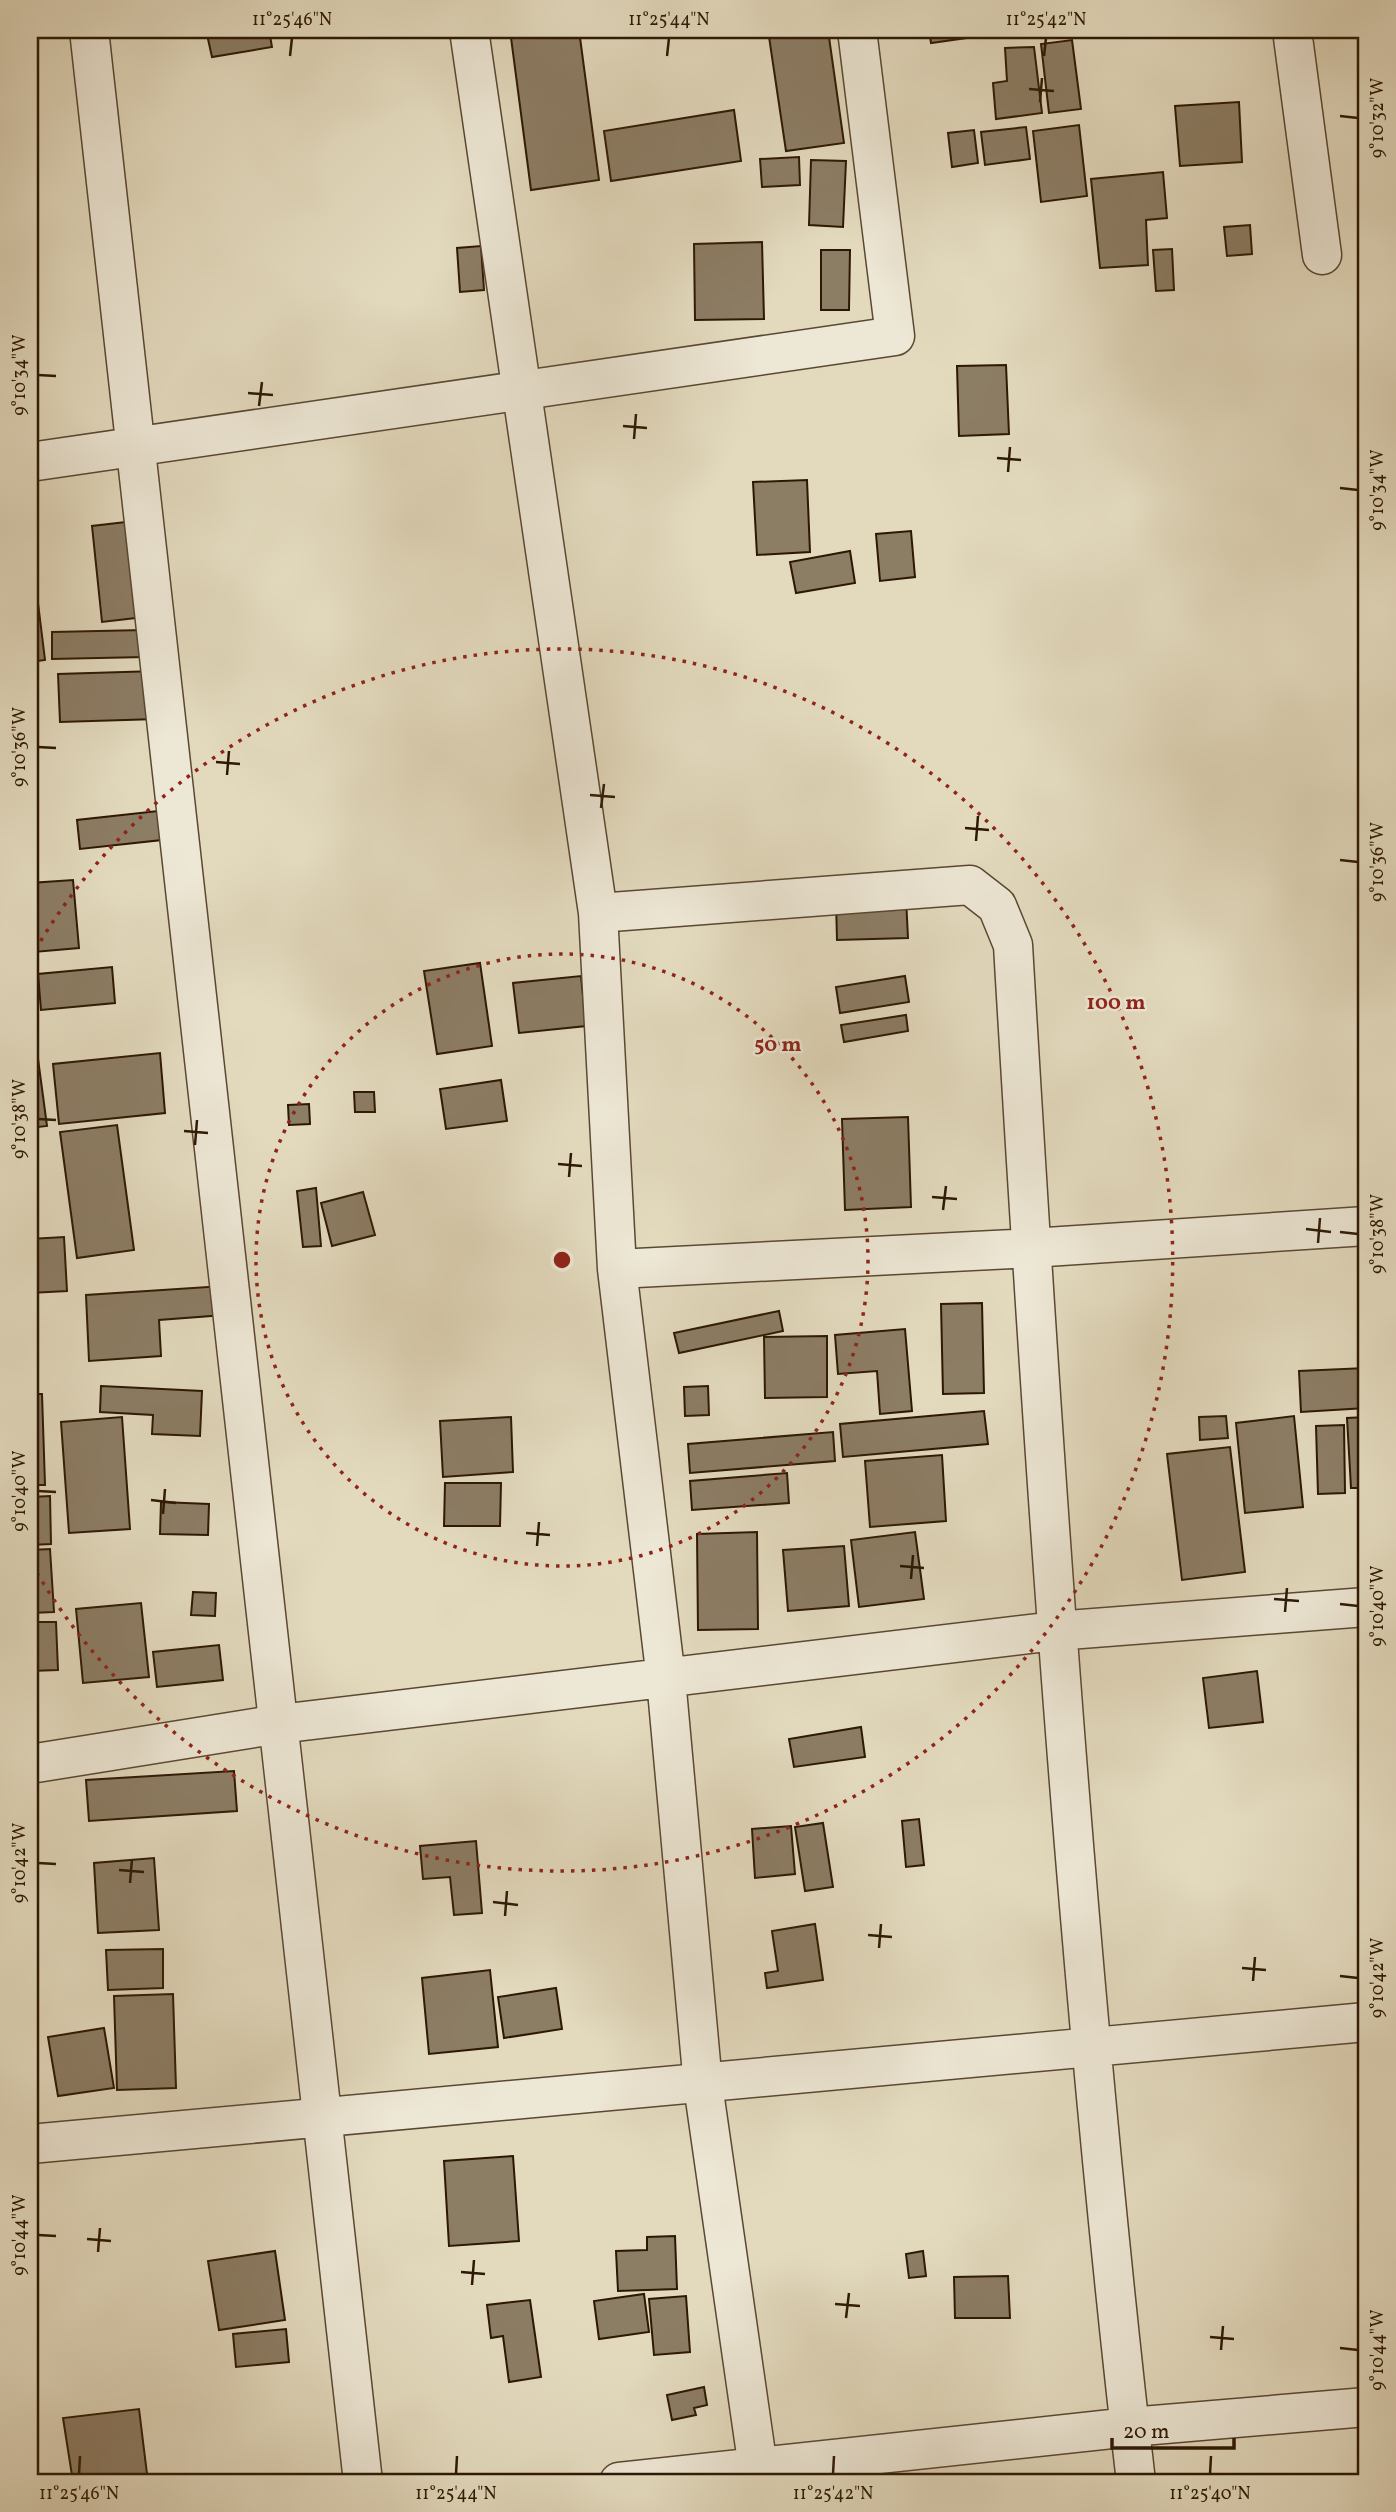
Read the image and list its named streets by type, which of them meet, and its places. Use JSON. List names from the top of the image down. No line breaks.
{"scale_bar":"20 m","coordinates":["11°25'46\"N","11°25'44\"N","11°25'42\"N","9°10'32\"W","9°10'34\"W","9°10'36\"W","9°10'38\"W","9°10'40\"W","9°10'42\"W","9°10'44\"W","11°25'40\"N"],"rings":["100 m","50 m"]}
